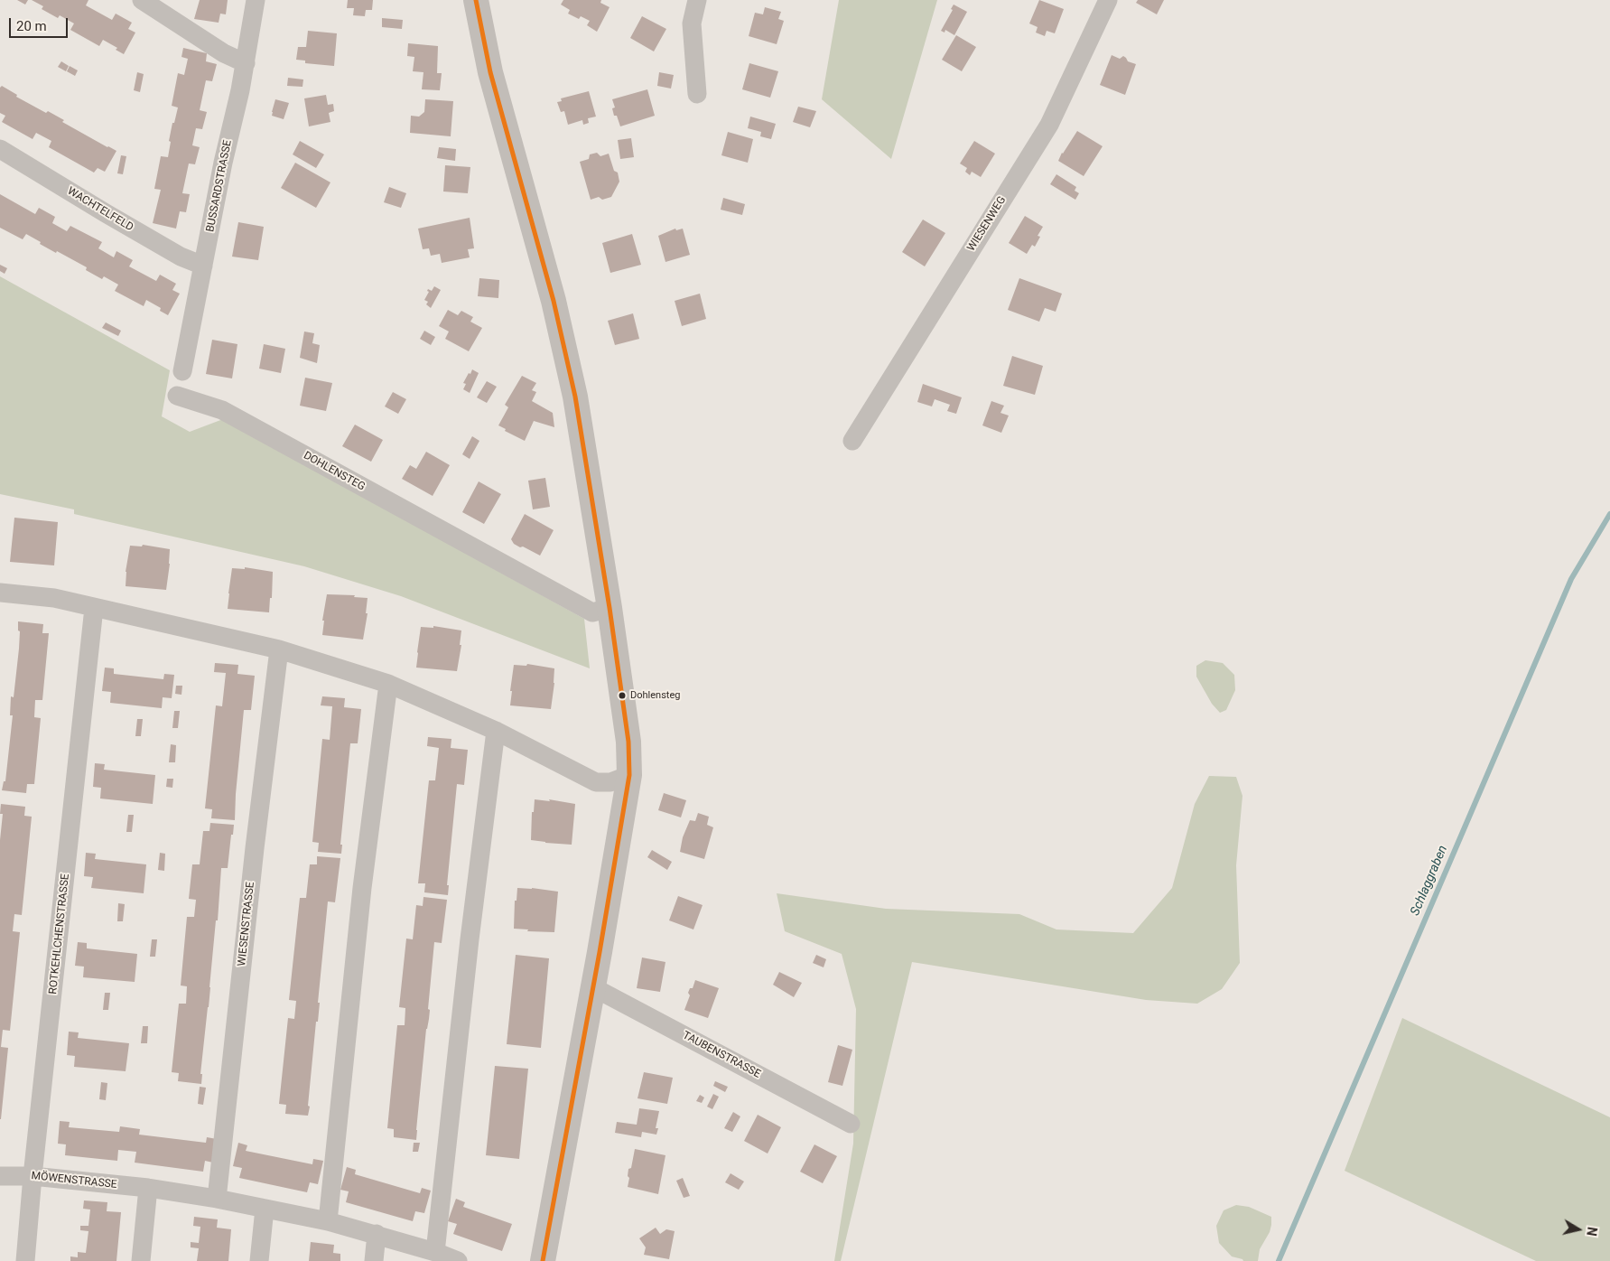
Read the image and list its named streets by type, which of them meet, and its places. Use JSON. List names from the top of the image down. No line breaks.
{"streets":{"street":["BUSSARDSTRASSE","WACHTELFELD","WIESENWEG","DOHLENSTEG","WIESENSTRASSE","ROTKEHLCHENSTRASSE","TAUBENSTRASSE","MÖWENSTRASSE"]},"crossings":[["BUSSARDSTRASSE","WACHTELFELD"],["WIESENSTRASSE","MÖWENSTRASSE"],["ROTKEHLCHENSTRASSE","MÖWENSTRASSE"]],"water":["Schlaggraben"],"places":["Dohlensteg"],"scale_bar":"20 m","north":"right"}
